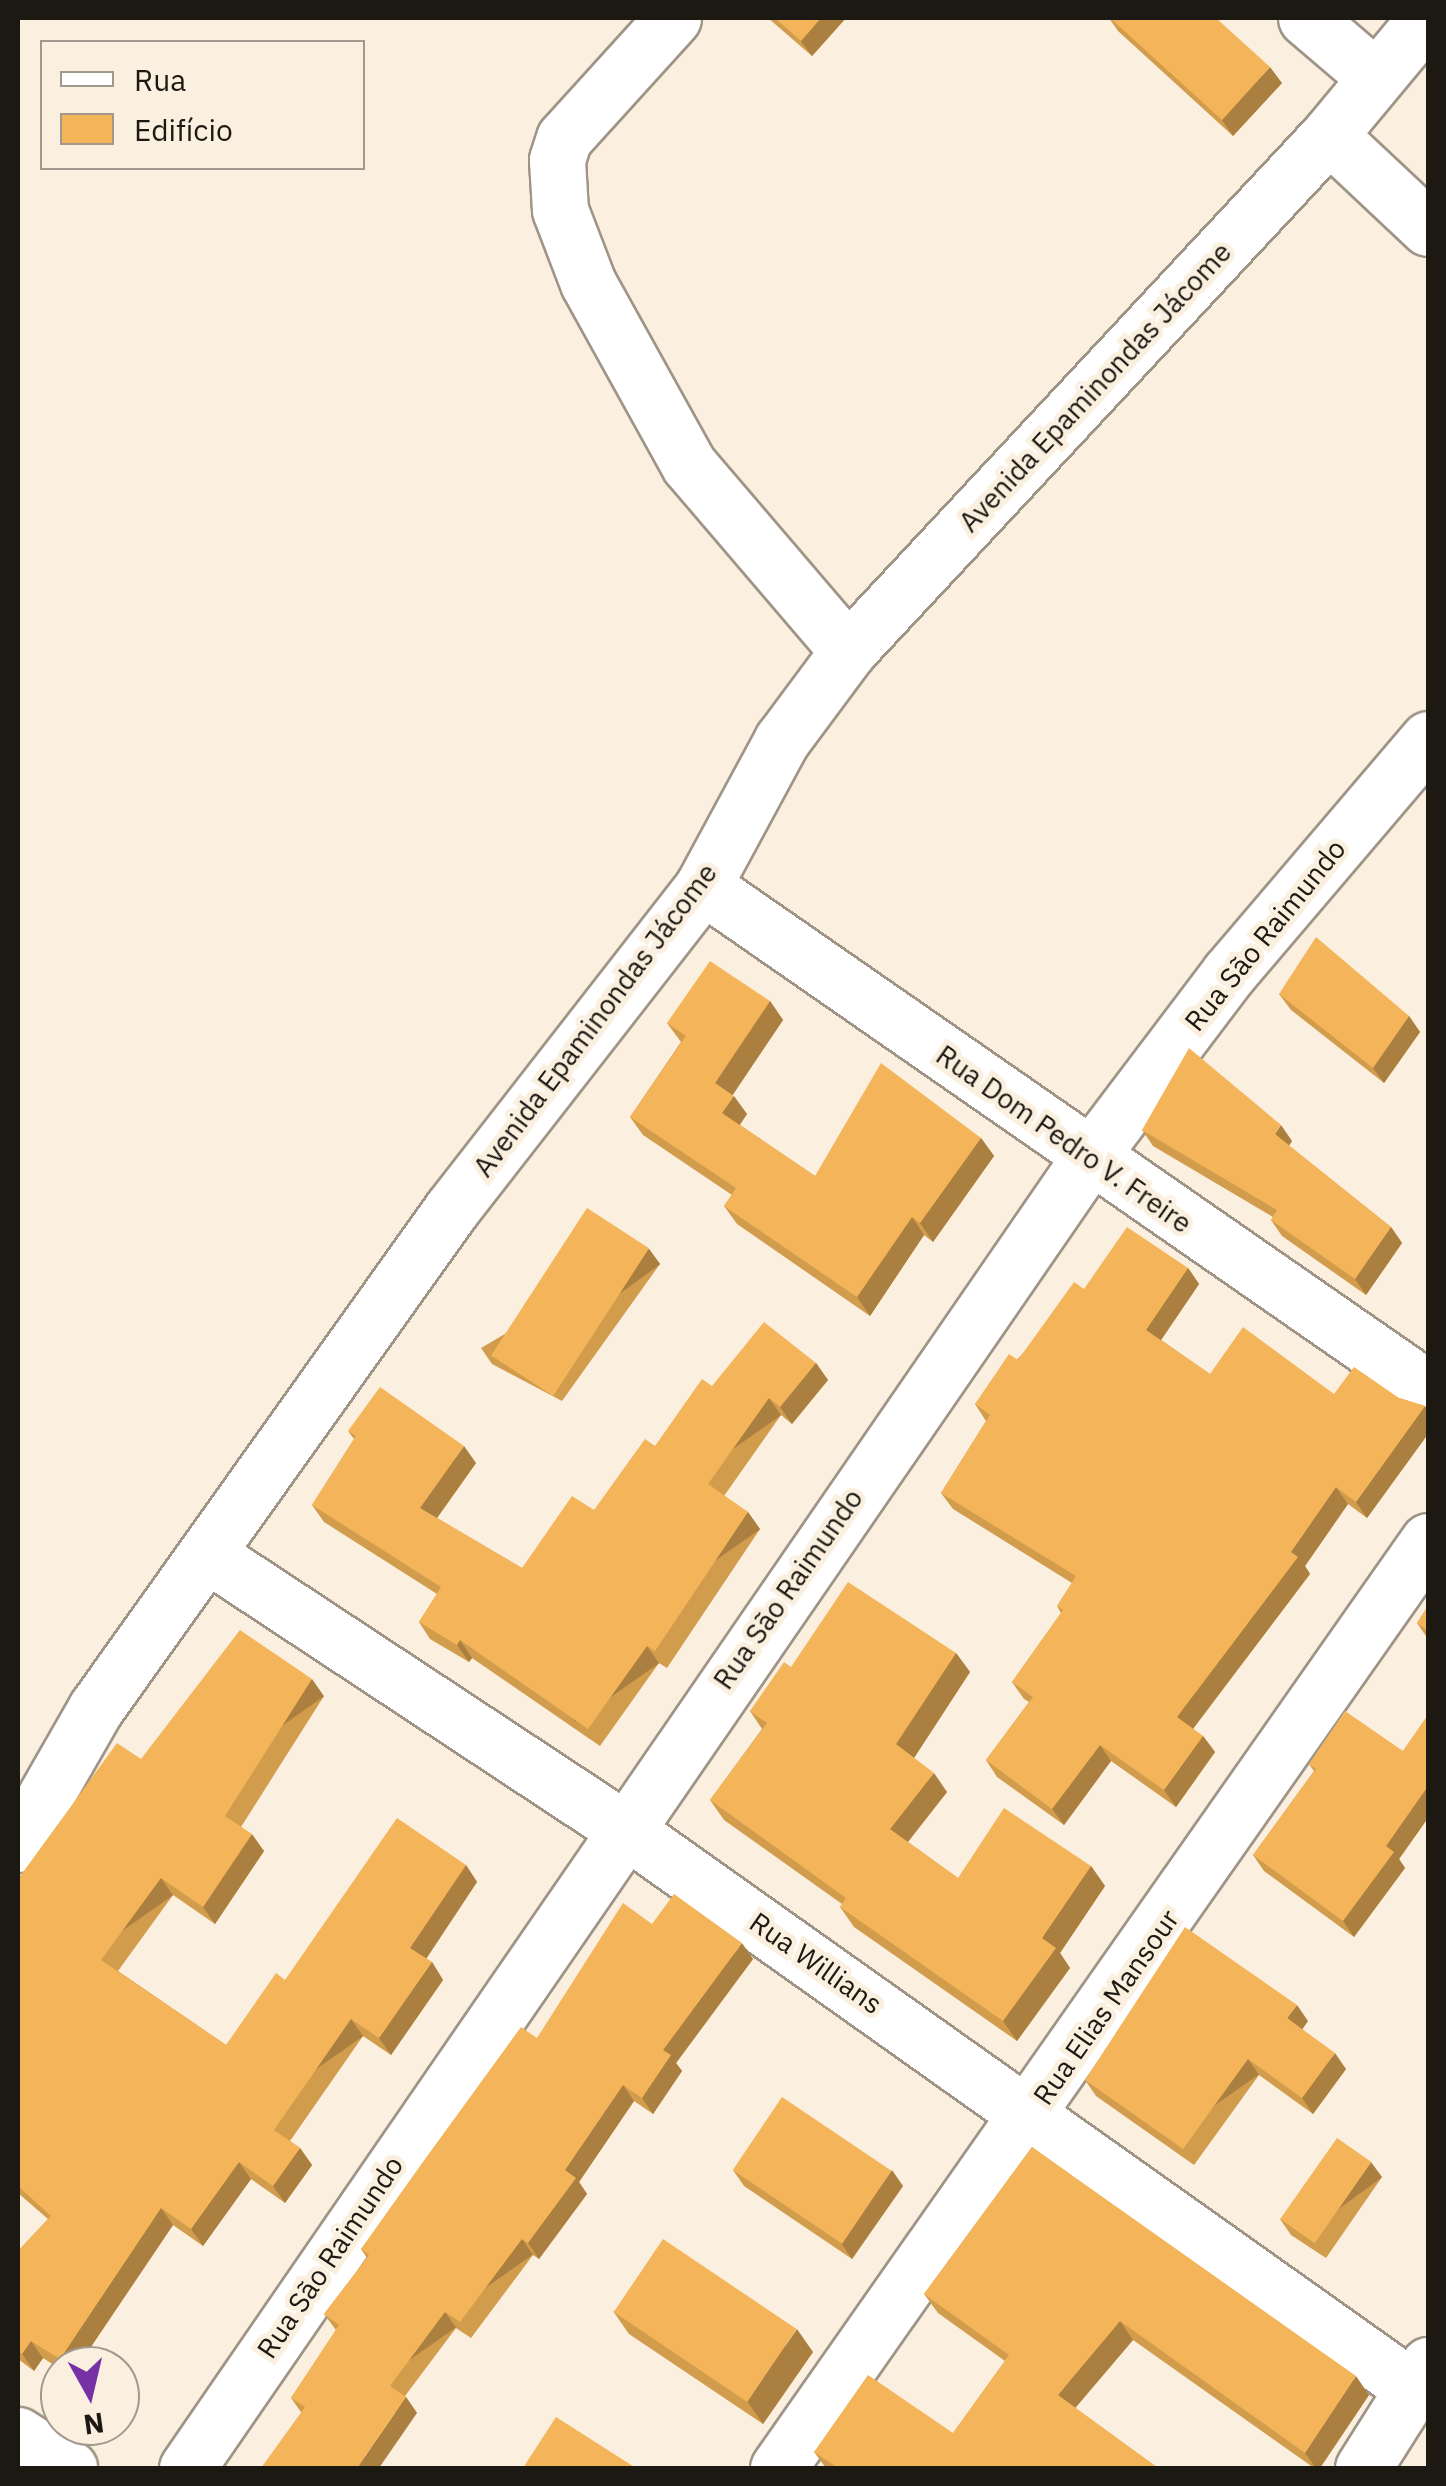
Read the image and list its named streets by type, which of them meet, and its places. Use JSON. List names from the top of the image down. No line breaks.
{"streets":{"street":["Avenida Epaminondas Jácome","Rua São Raimundo","Rua Dom Pedro V. Freire","Rua Willians","Rua Elias Mansour"]},"crossings":[["Avenida Epaminondas Jácome","Rua Dom Pedro V. Freire"],["Avenida Epaminondas Jácome","Rua Willians"],["Rua São Raimundo","Rua Dom Pedro V. Freire"],["Rua São Raimundo","Rua Willians"],["Rua Willians","Rua Elias Mansour"]],"legend":["Rua","Edifício"],"north":"bottom"}
